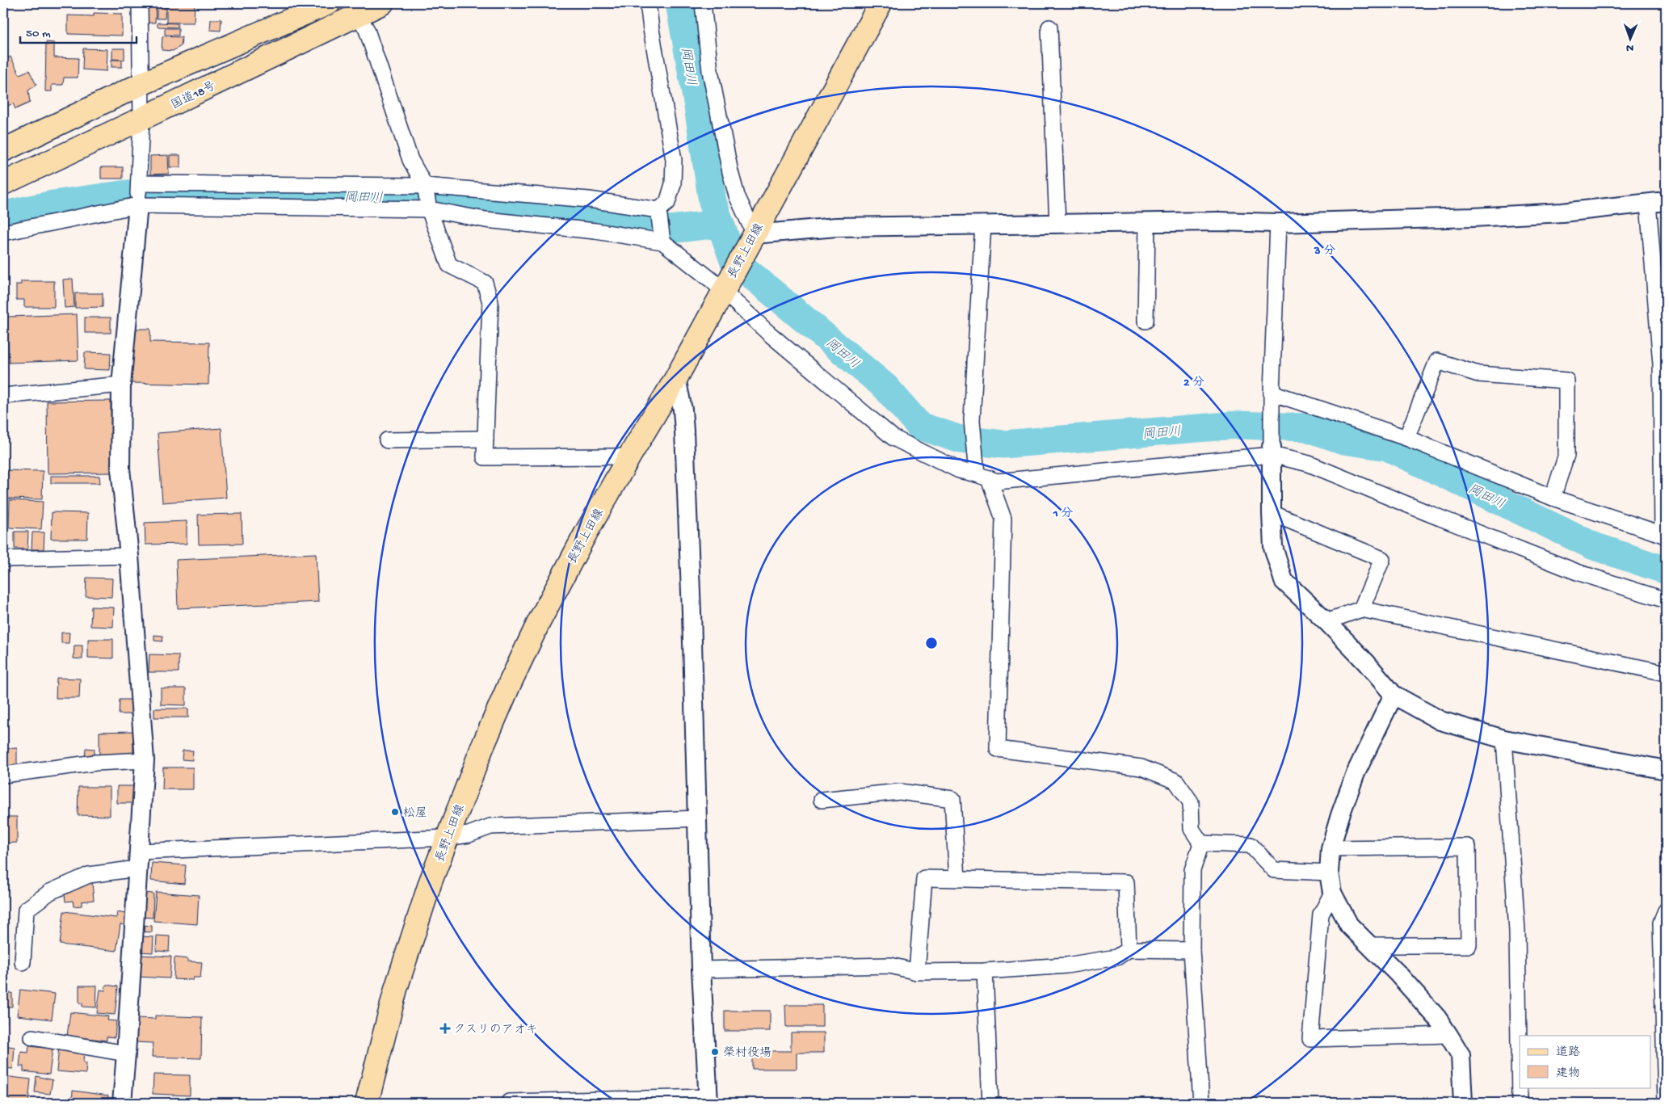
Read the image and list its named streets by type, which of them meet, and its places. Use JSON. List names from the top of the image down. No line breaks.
{"streets":{"main road":["国道18号","長野上田線"]},"water":["岡田川"],"places":{"other":["松屋","榮村役場"],"health":["クスリのアオキ"]},"legend":["道路","建物"],"scale_bar":"50 m","north":"bottom","rings":["3 分","2 分","1 分"]}
